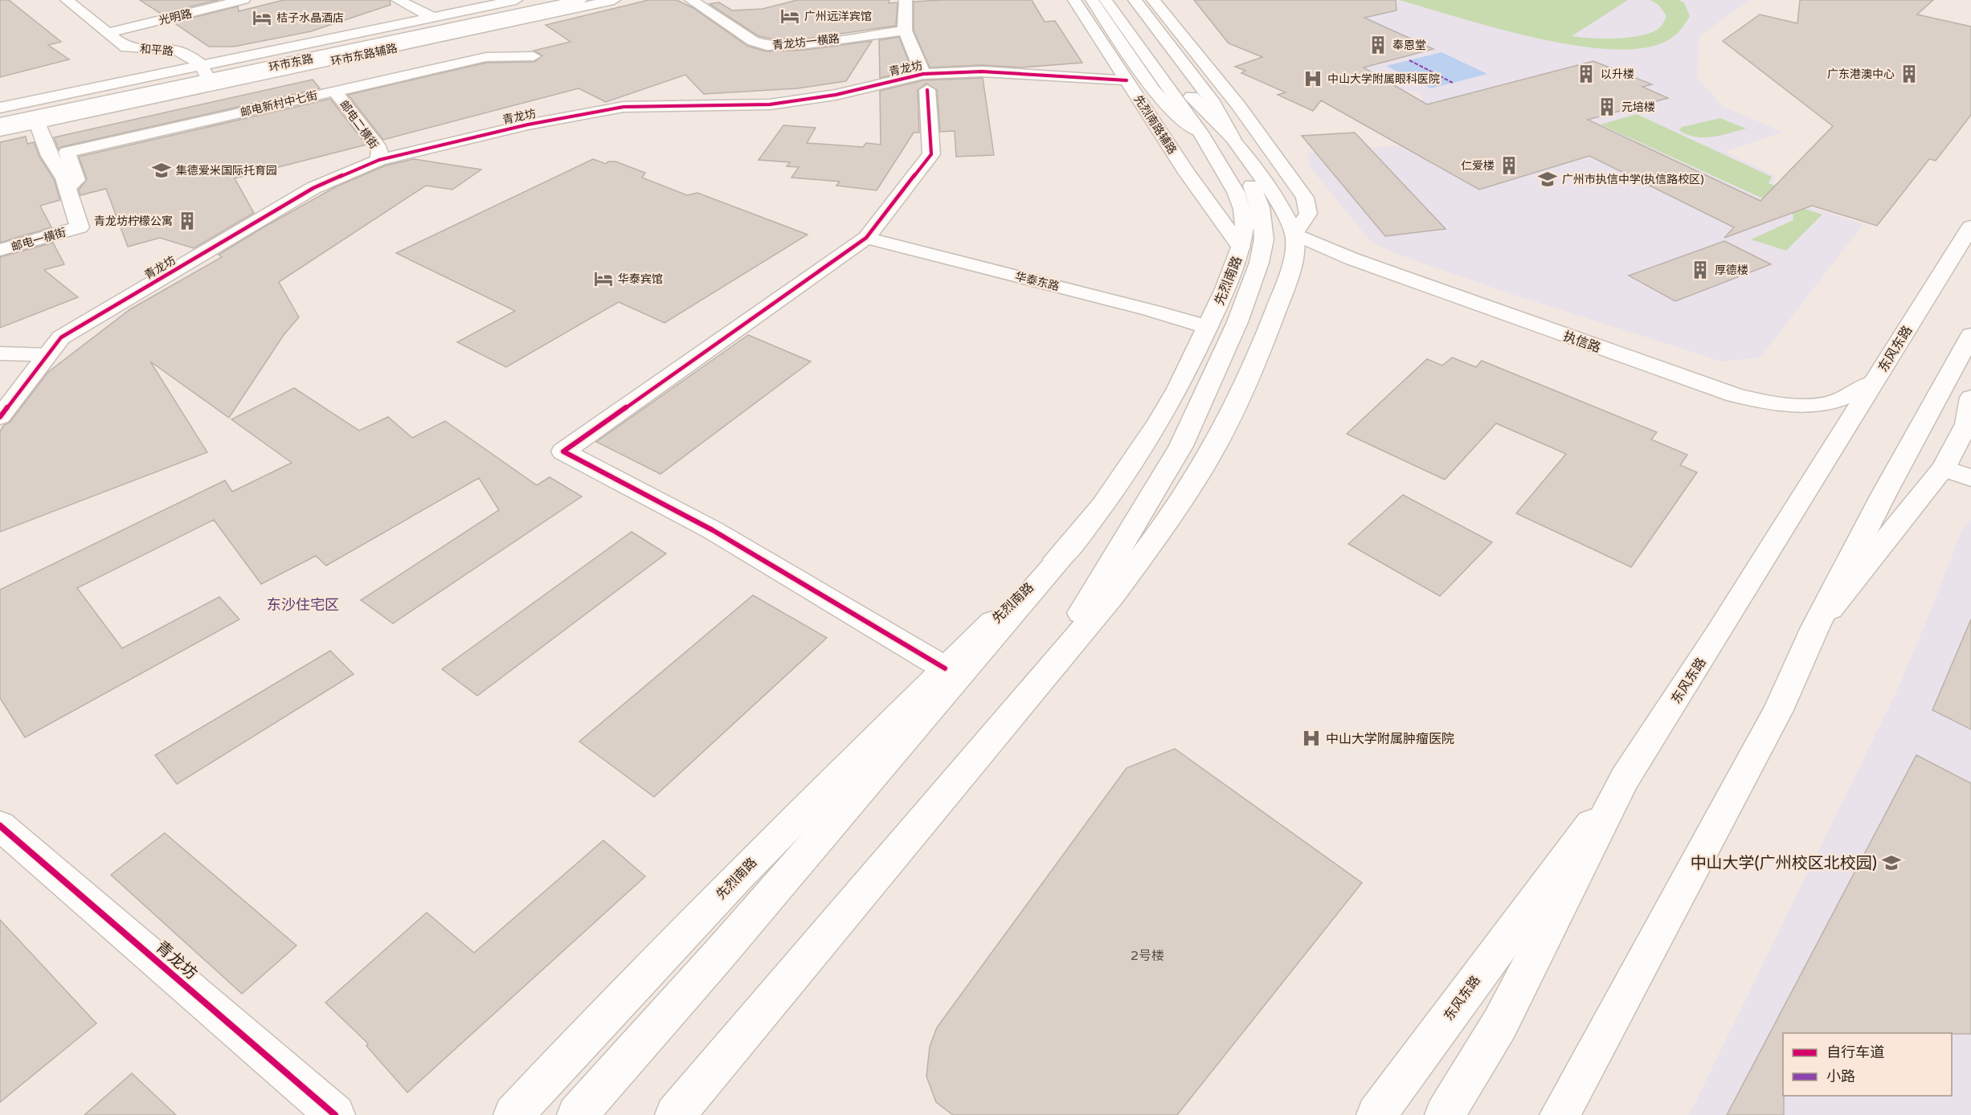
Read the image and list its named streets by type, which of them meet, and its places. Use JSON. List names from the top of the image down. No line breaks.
{"streets":{"main road":["光明路","青龙坊一横路","和平路","环市东路辅路","环市东路","青龙坊","邮电新村中七街","邮电二横街","先烈南路辅路","邮电一横街","先烈南路","华泰东路","执信路","东风东路"]},"crossings":[["光明路","和平路"],["和平路","环市东路辅路"],["和平路","环市东路"],["环市东路辅路","环市东路"],["环市东路辅路","邮电一横街"],["青龙坊","邮电二横街"],["青龙坊","先烈南路辅路"],["邮电新村中七街","邮电二横街"],["邮电新村中七街","邮电一横街"],["先烈南路辅路","先烈南路"],["先烈南路","华泰东路"],["先烈南路","执信路"],["执信路","东风东路"]],"districts":["东沙住宅区"],"places":{"hotel":["广州远洋宾馆","桔子水晶酒店","华泰宾馆"],"building":["奉恩堂","以升楼","广东港澳中心","元培楼","仁爱楼","青龙坊柠檬公寓","厚德楼"],"hospital":["中山大学附属眼科医院","中山大学附属肿瘤医院"],"school or university":["集德爱米国际托育园","广州市执信中学(执信路校区)","中山大学(广州校区北校园)"]},"house_numbers":["2号楼"],"legend":["自行车道","小路"]}
